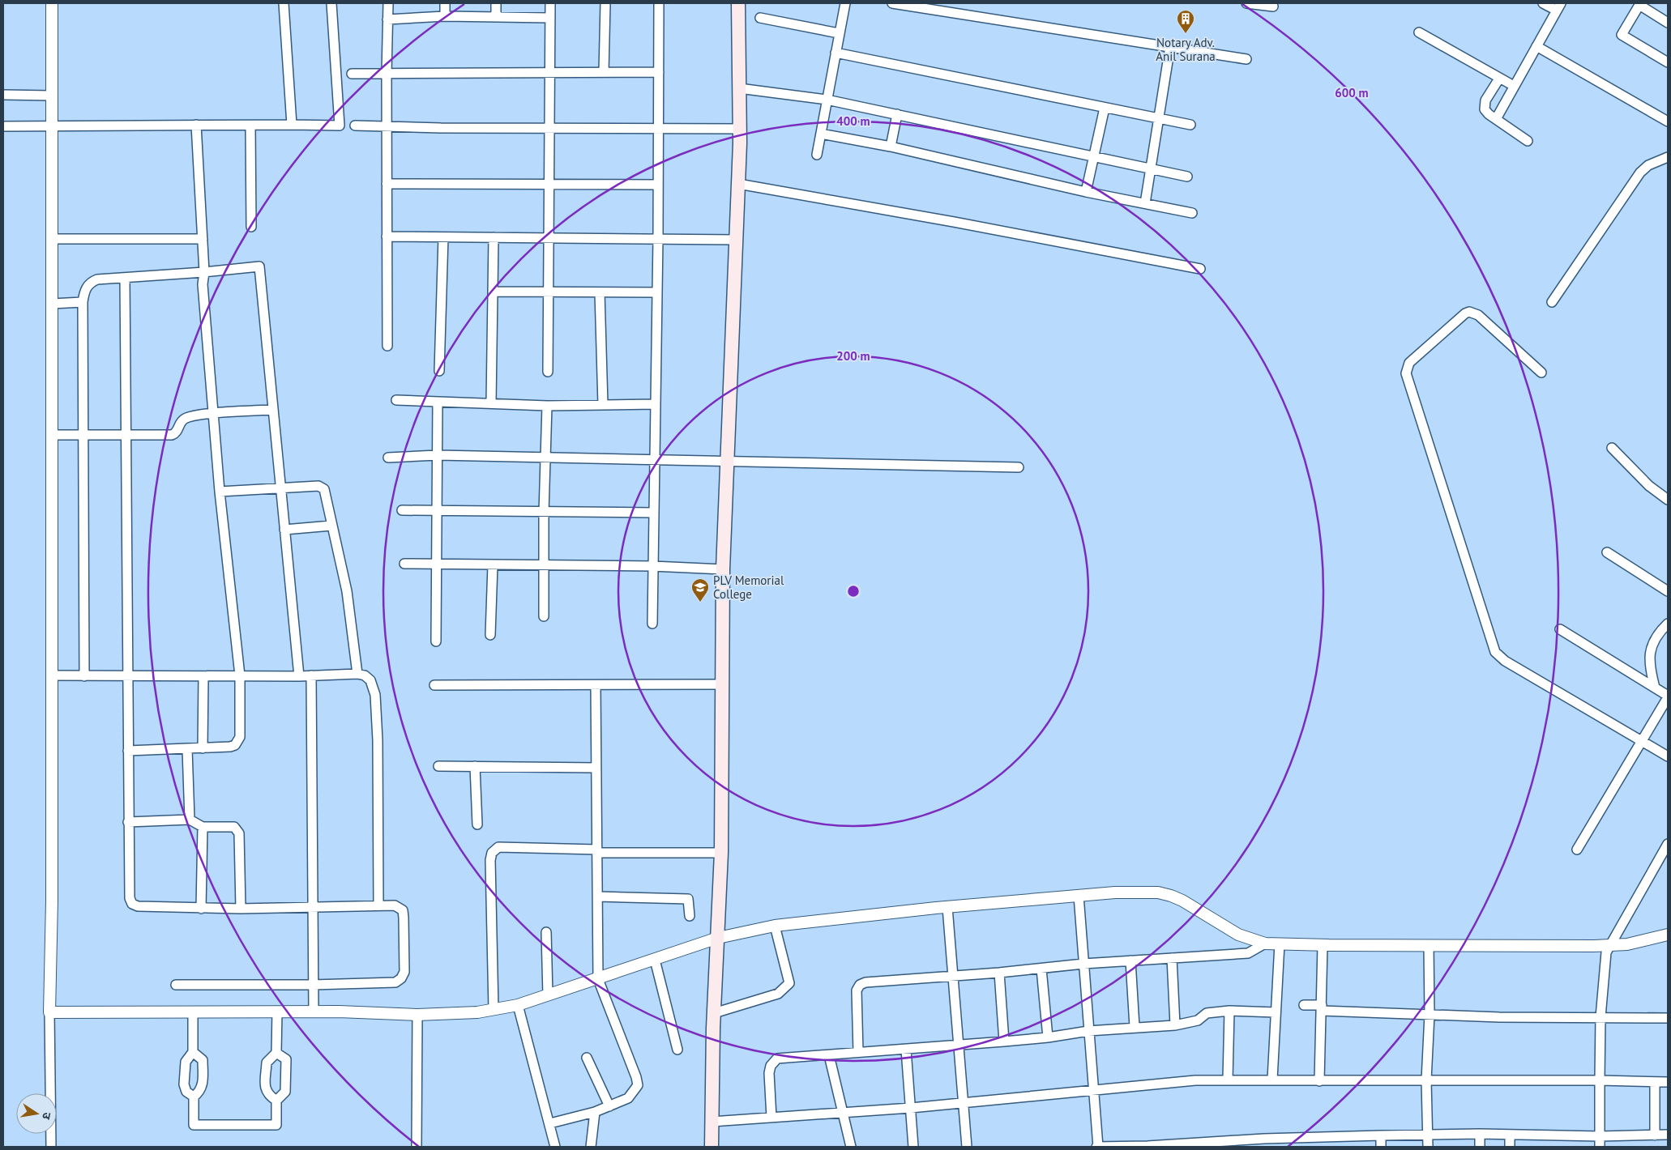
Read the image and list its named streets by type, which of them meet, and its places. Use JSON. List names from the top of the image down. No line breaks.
{"places":{"building":["Notary Adv. Anil Surana"],"school or university":["PLV Memorial College"]},"north":"right","rings":["600 m","400 m","200 m"]}
